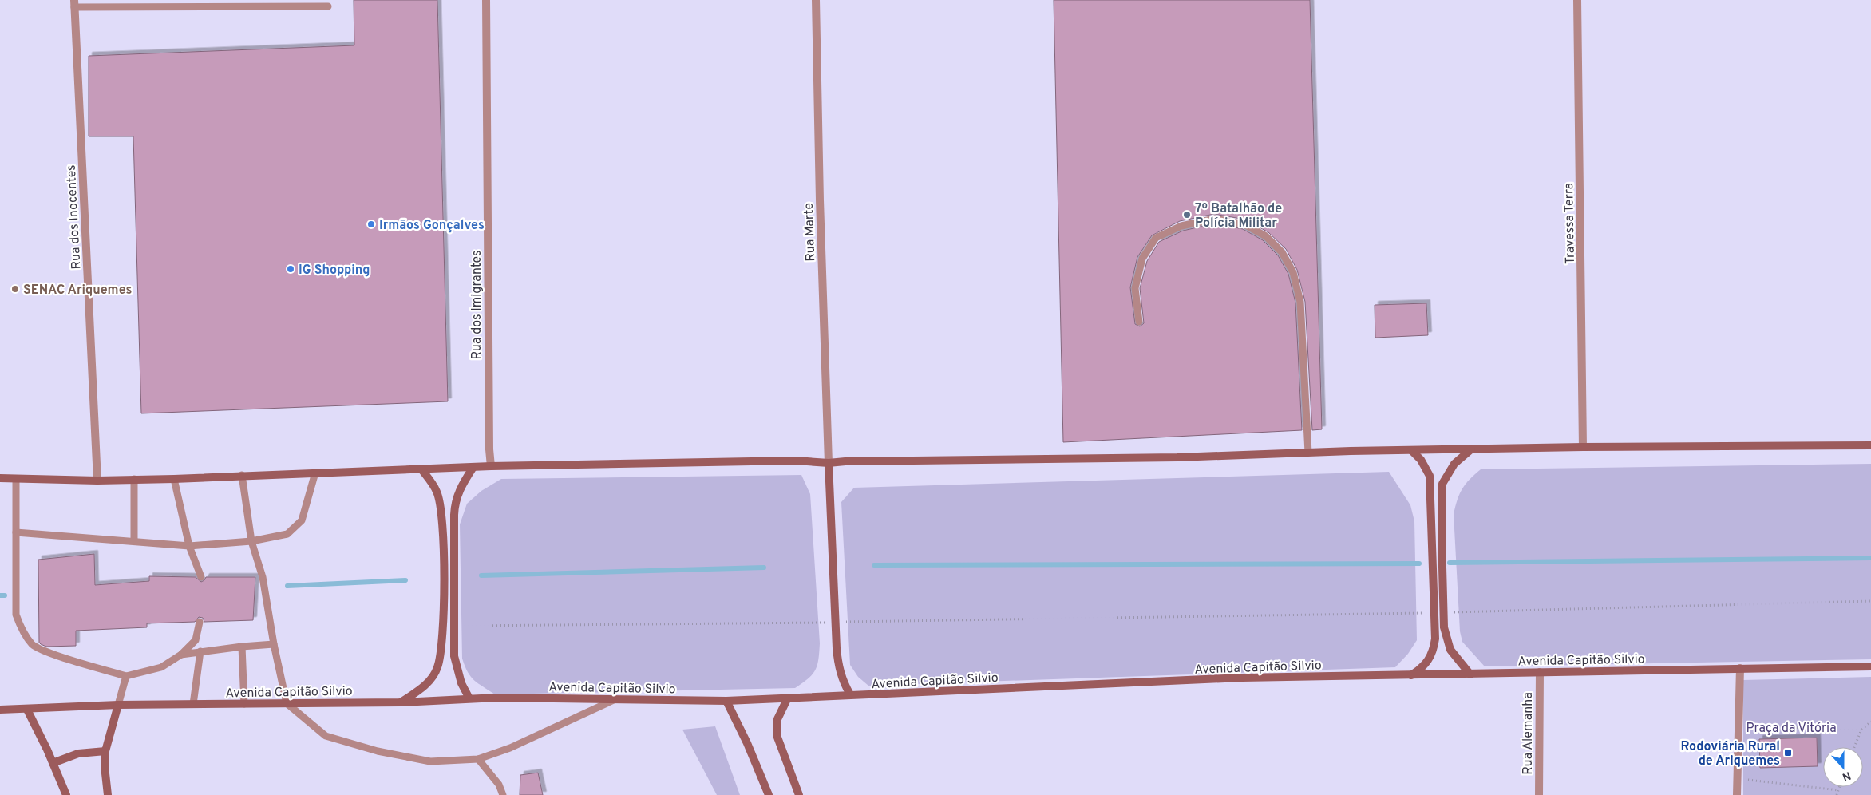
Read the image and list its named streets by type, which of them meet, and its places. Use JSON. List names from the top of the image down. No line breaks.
{"streets":{"main road":["Avenida Capitão Silvio"],"street":["Rua dos Inocentes","Travessa Terra","Rua Marte","Rua dos Imigrantes","Rua Alemanha"]},"crossings":[["Avenida Capitão Silvio","Rua Alemanha"]],"parks":["Praça da Vitória"],"places":{"other":["7º Batalhão de Polícia Militar","Irmãos Gonçalves","IG Shopping","SENAC Ariquemes"],"transit":["Rodoviária Rural de Ariquemes"]},"north":"bottom"}
